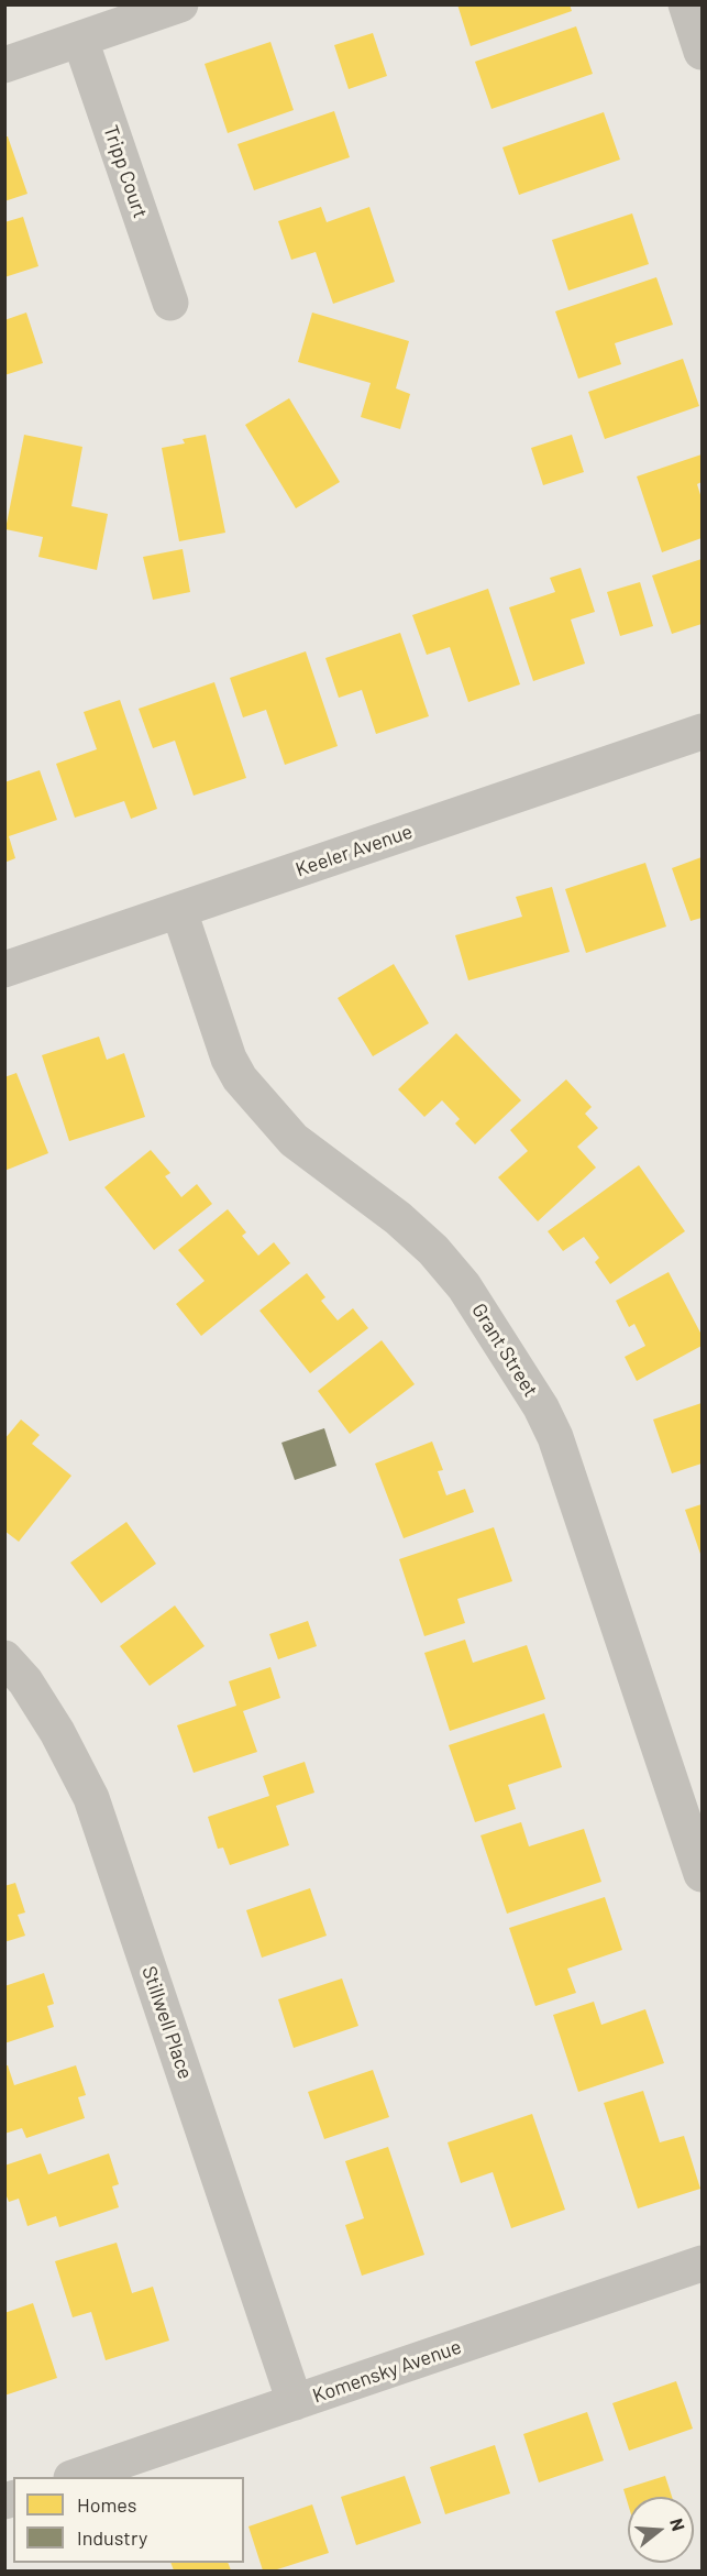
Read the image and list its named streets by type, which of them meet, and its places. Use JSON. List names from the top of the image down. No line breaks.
{"streets":{"street":["Tripp Court","Keeler Avenue","Grant Street","Stillwell Place","Komensky Avenue"]},"crossings":[["Keeler Avenue","Grant Street"],["Stillwell Place","Komensky Avenue"]],"legend":["Homes","Industry"],"north":"right"}
